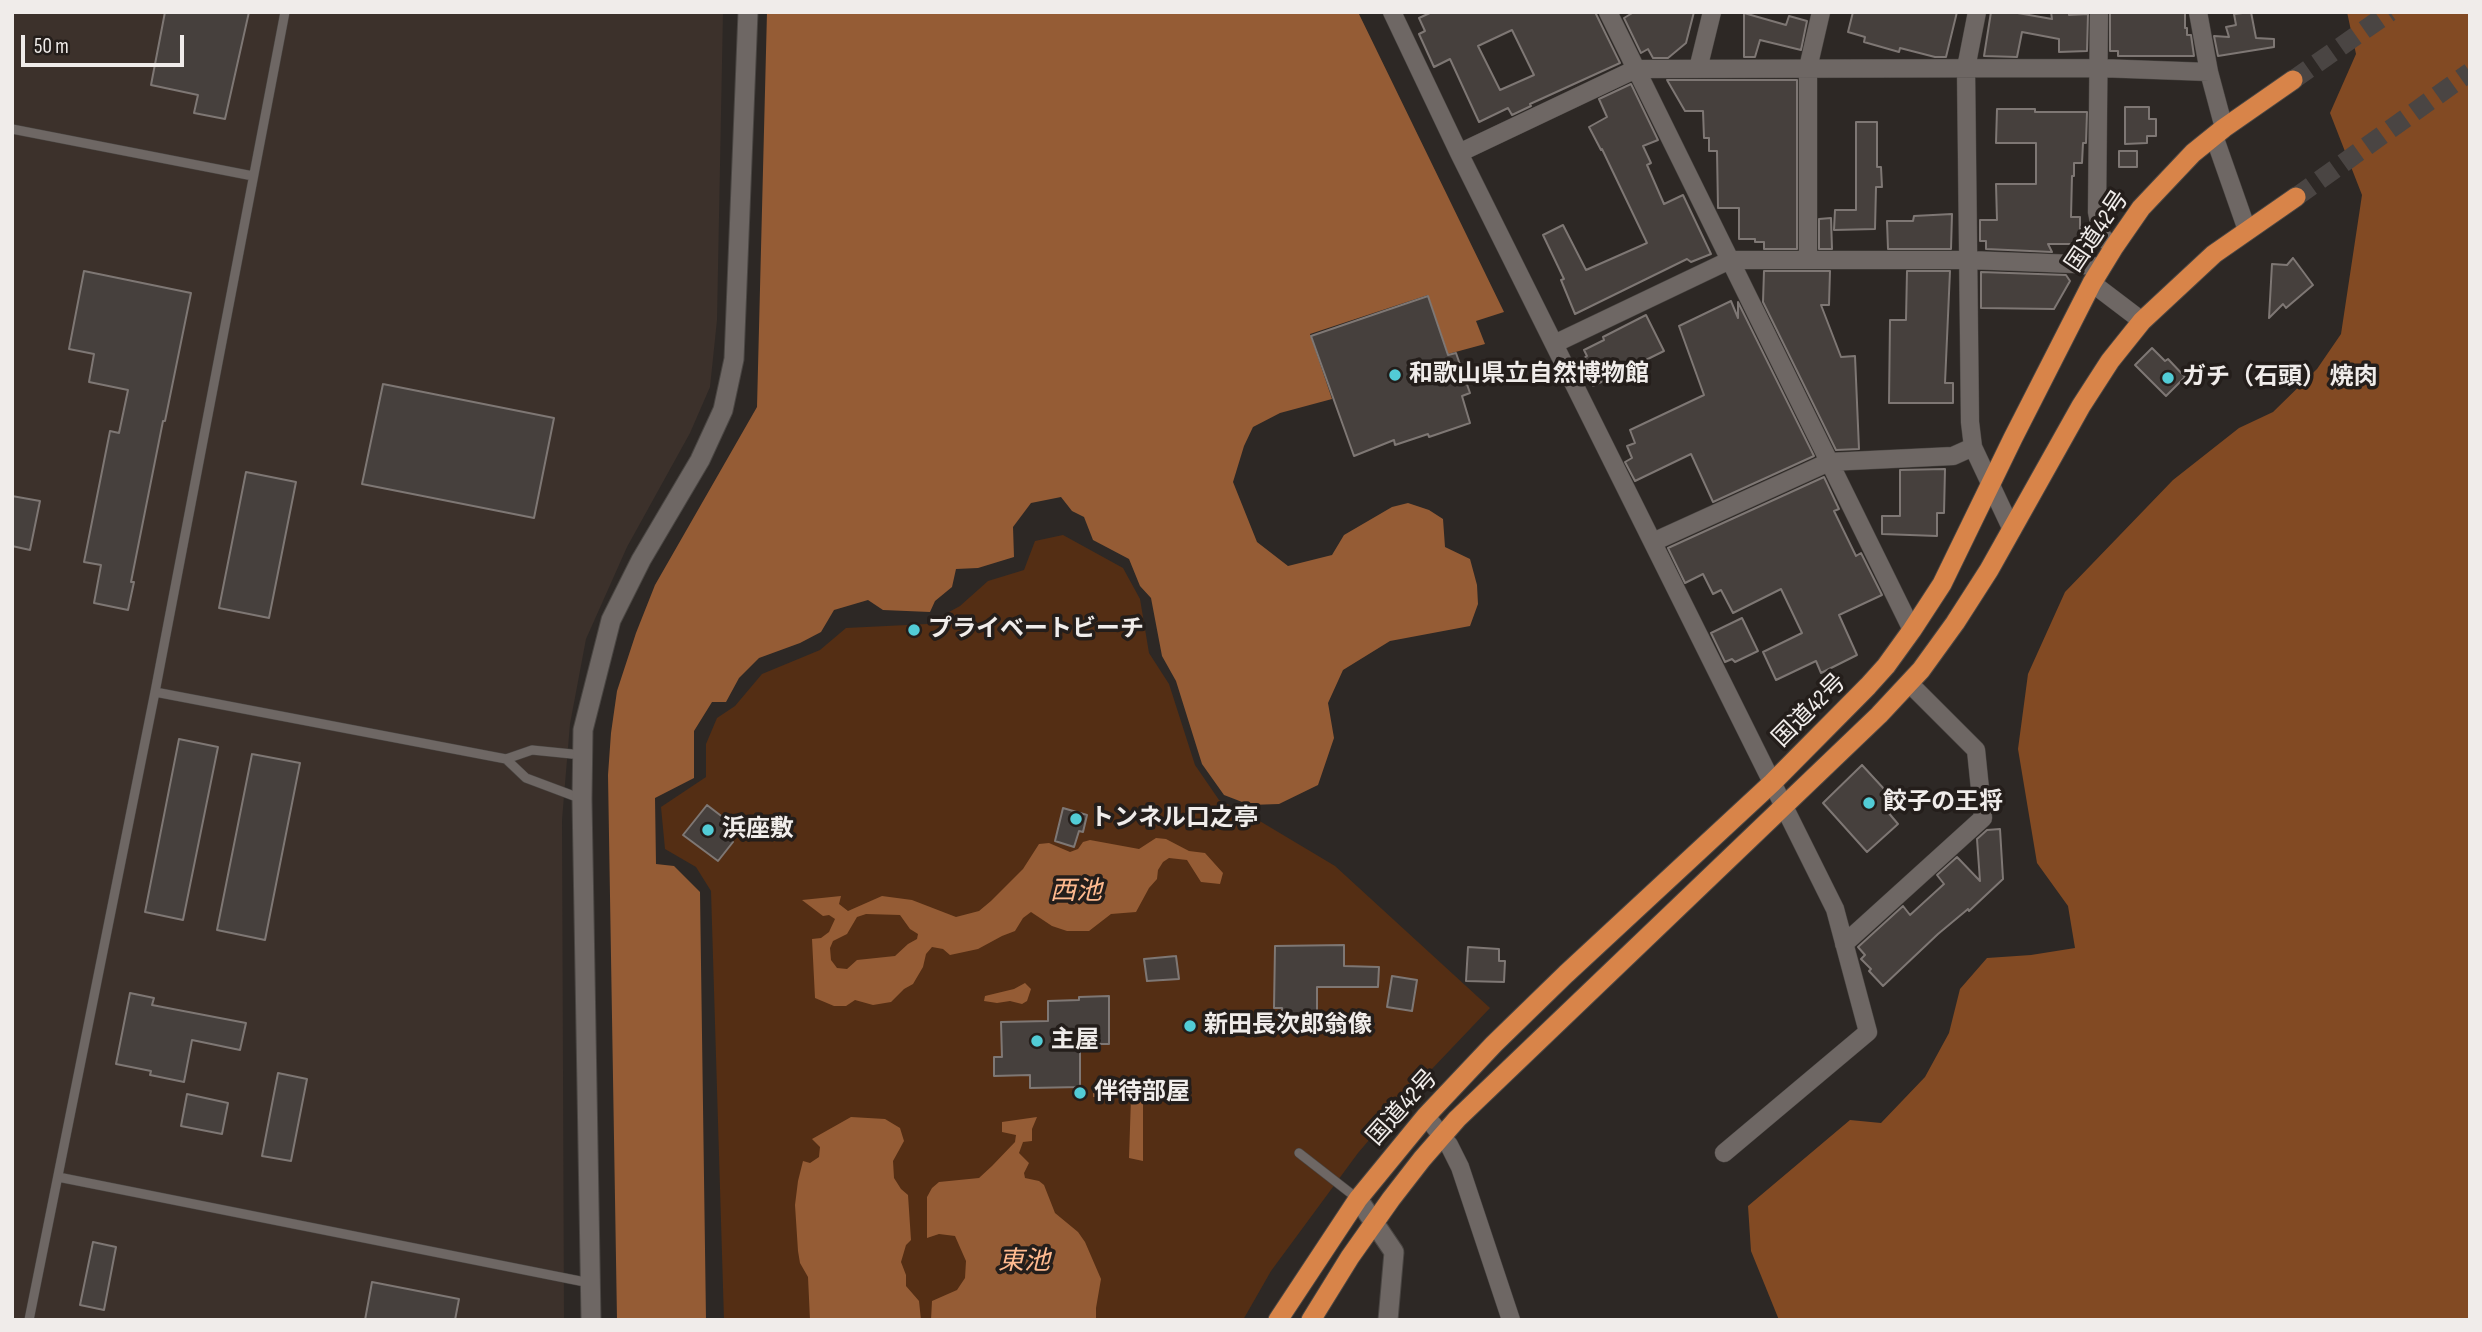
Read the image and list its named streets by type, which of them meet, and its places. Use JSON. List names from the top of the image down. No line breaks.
{"streets":{"highway":["国道42号"]},"water":["西池","東池"],"places":["和歌山県立自然博物館","ガチ（石頭） 焼肉","プライベートビーチ","餃子の王将","トンネル口之亭","浜座敷","新田長次郎翁像","主屋","伴待部屋"],"scale_bar":"50 m"}
